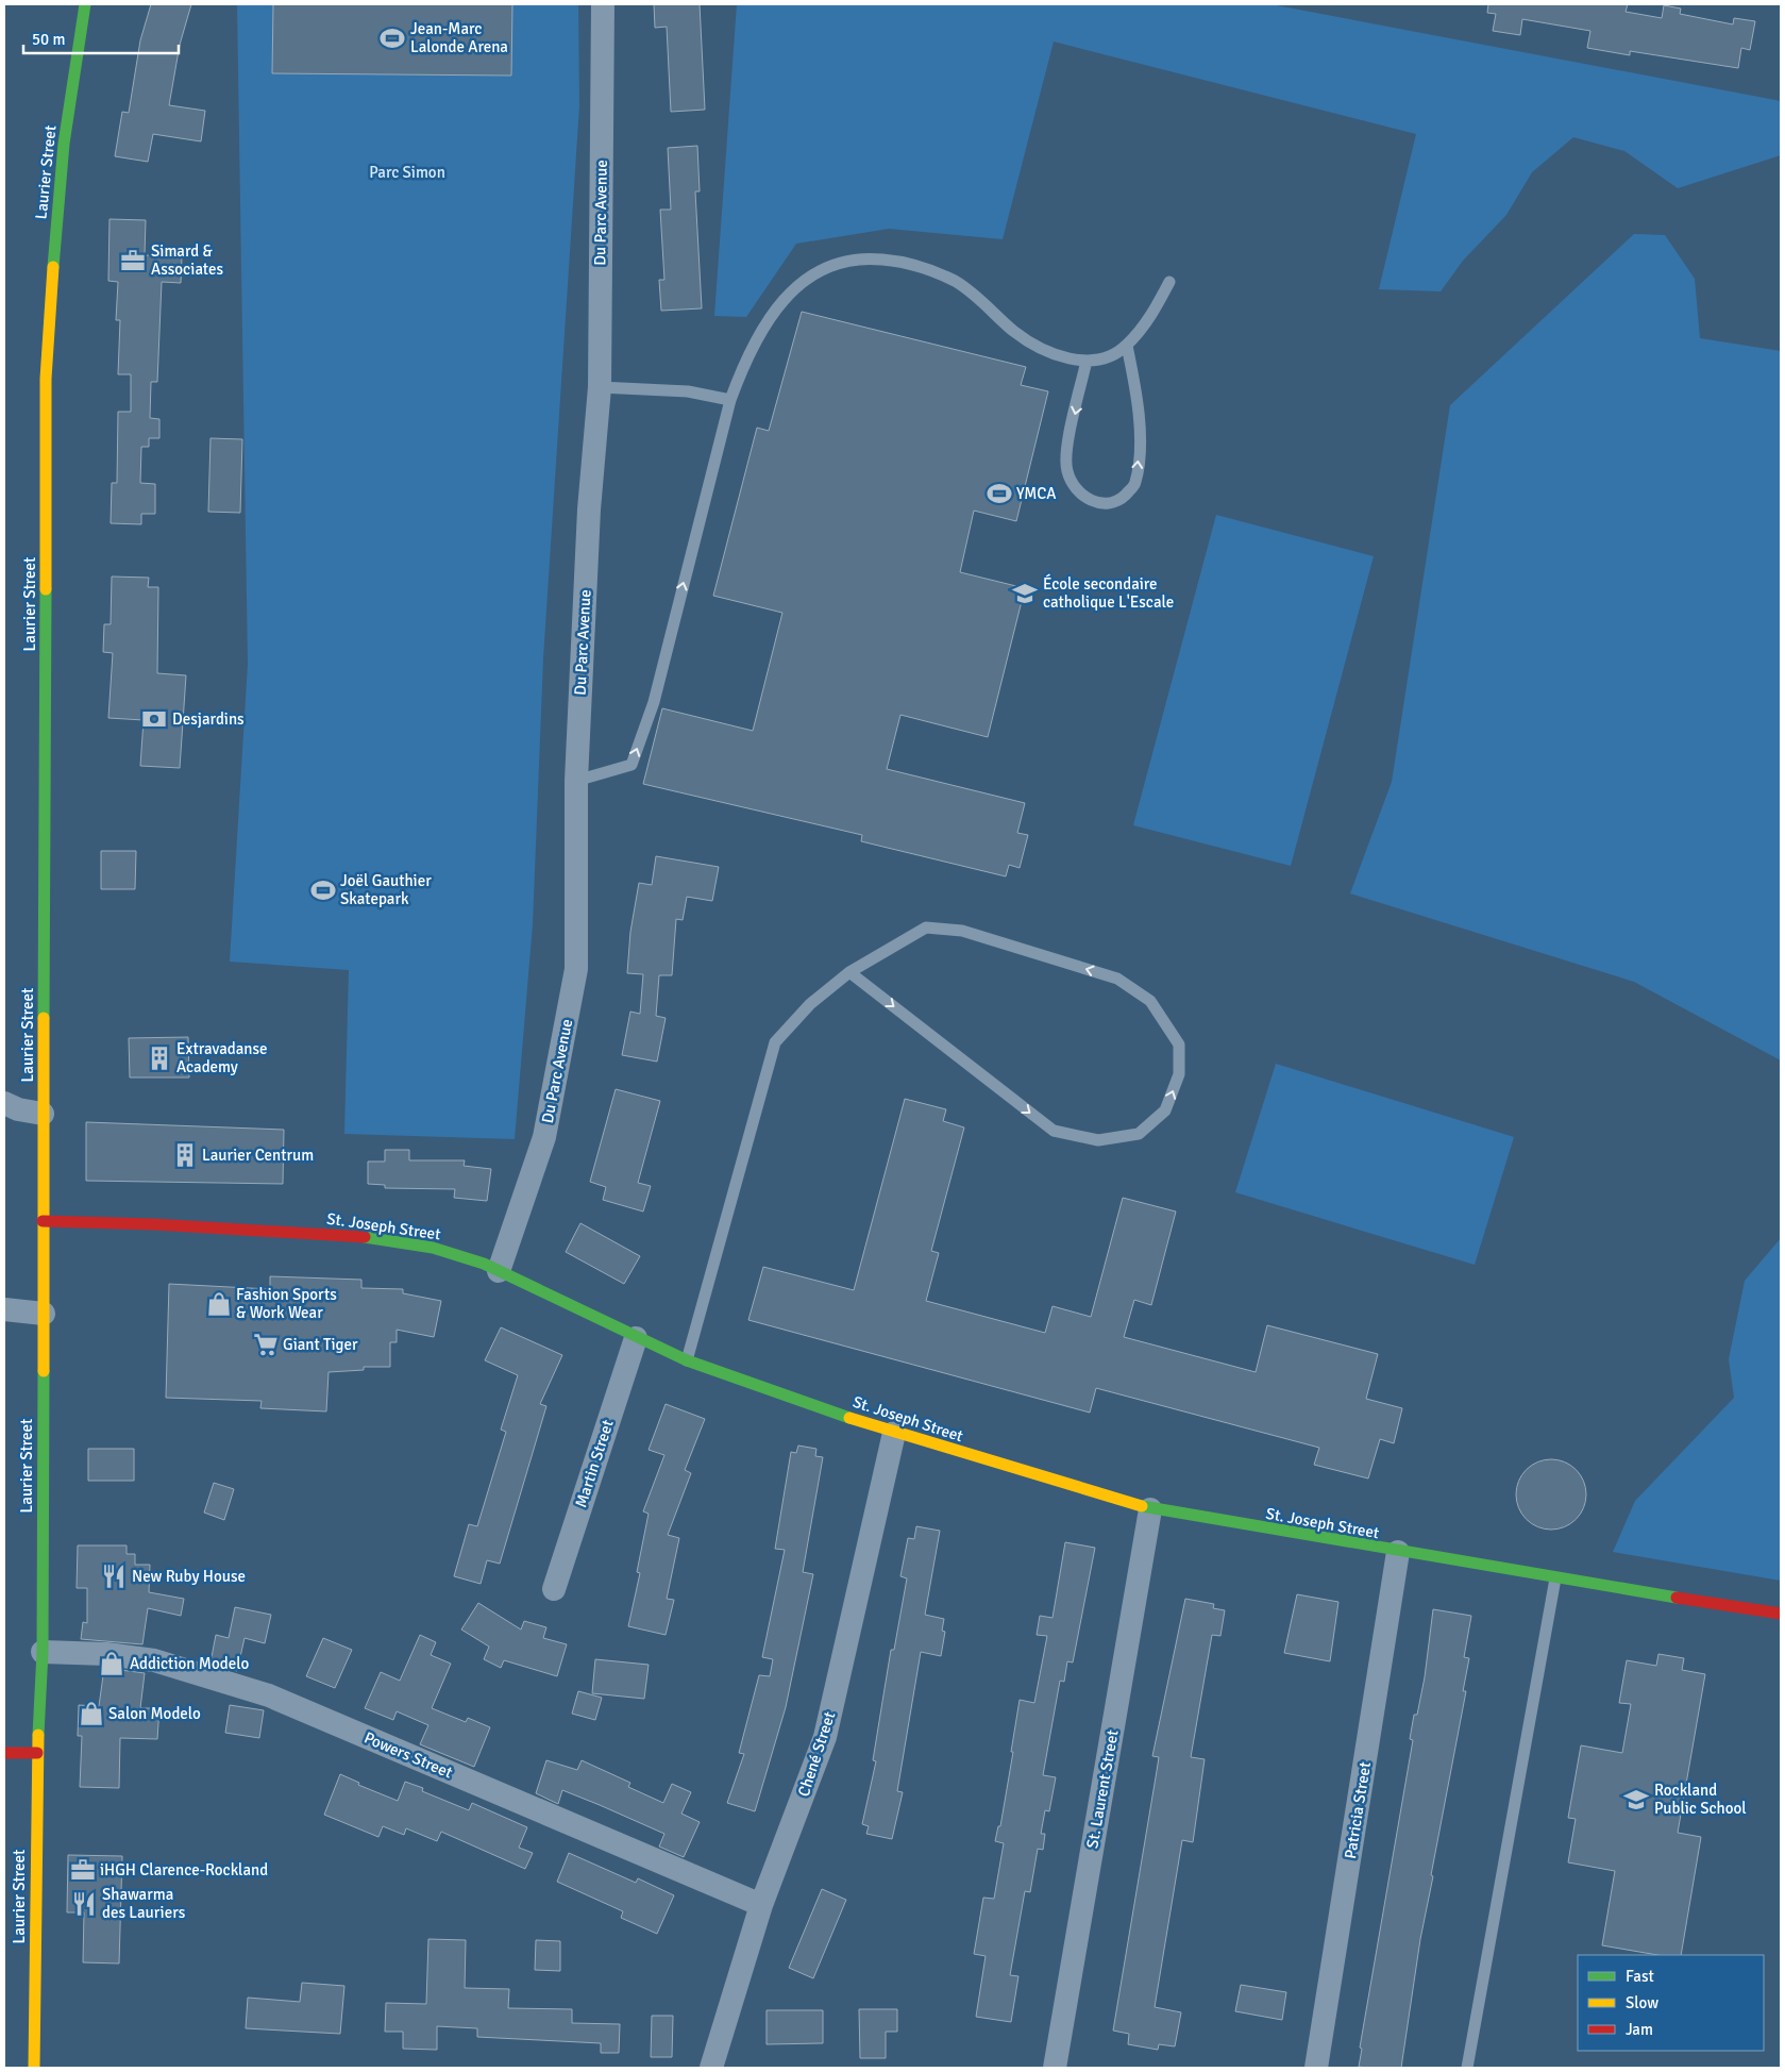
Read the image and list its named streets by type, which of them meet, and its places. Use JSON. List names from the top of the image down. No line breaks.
{"streets":{"main road":["Laurier Street","St. Joseph Street"],"street":["Du Parc Avenue","Martin Street","Chené Street","Powers Street","St. Laurent Street","Patricia Street"]},"crossings":[["Laurier Street","St. Joseph Street"],["Laurier Street","Powers Street"],["Du Parc Avenue","St. Joseph Street"],["St. Joseph Street","Martin Street"],["St. Joseph Street","Chené Street"],["St. Joseph Street","St. Laurent Street"],["St. Joseph Street","Patricia Street"],["Chené Street","Powers Street"]],"parks":["Parc Simon"],"places":{"sports":["Jean-Marc Lalonde Arena","YMCA","Joël Gauthier Skatepark"],"office":["Simard & Associates","iHGH Clarence-Rockland"],"school or university":["École secondaire catholique L'Escale","Rockland Public School"],"bank":["Desjardins"],"building":["Extravadanse Academy","Laurier Centrum"],"shop":["Fashion Sports & Work Wear","Addiction Modelo","Salon Modelo"],"supermarket":["Giant Tiger"],"restaurant":["New Ruby House","Shawarma des Lauriers"]},"legend":["Fast","Slow","Jam"],"scale_bar":"50 m"}
